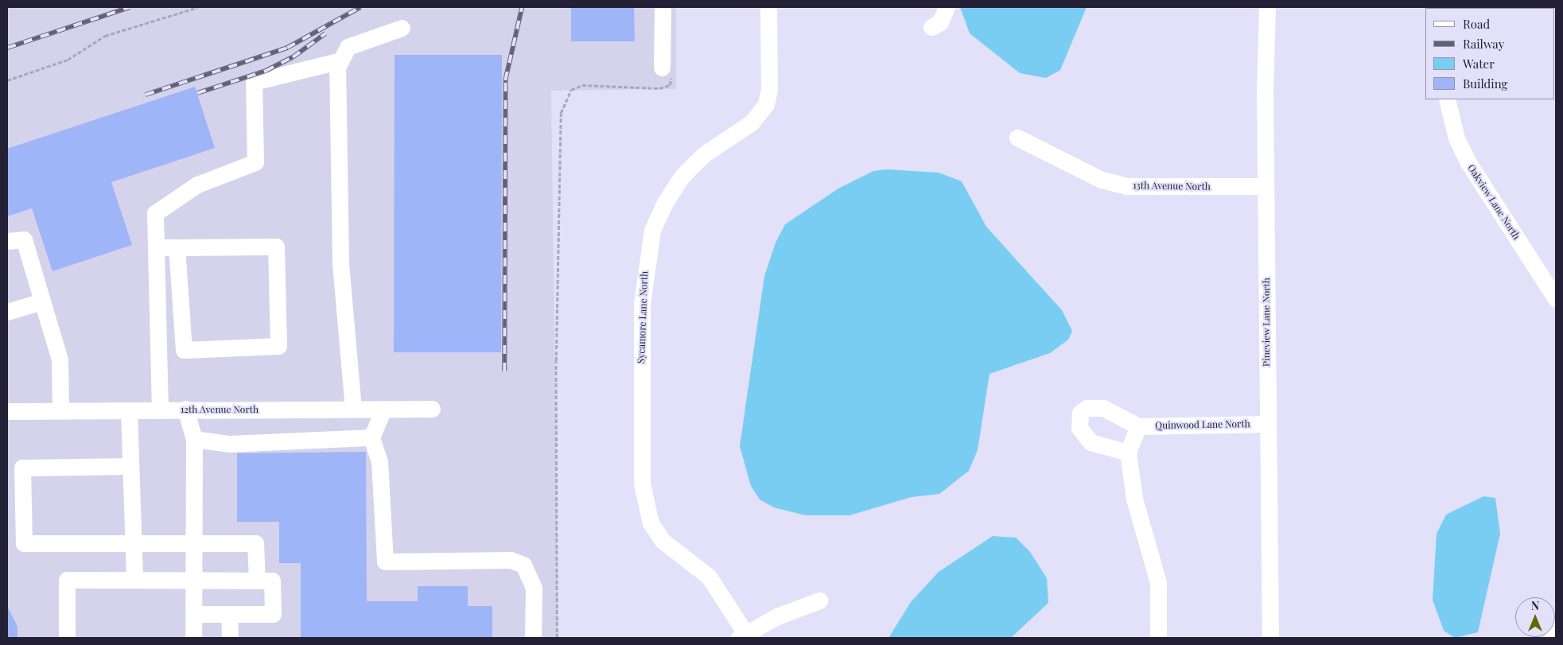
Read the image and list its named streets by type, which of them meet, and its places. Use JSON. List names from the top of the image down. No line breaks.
{"streets":{"street":["13th Avenue North","Oakview Lane North","Sycamore Lane North","Pineview Lane North","12th Avenue North","Quinwood Lane North"]},"crossings":[["13th Avenue North","Pineview Lane North"],["Pineview Lane North","Quinwood Lane North"]],"legend":["Road","Railway","Water","Building"],"north":"top"}
